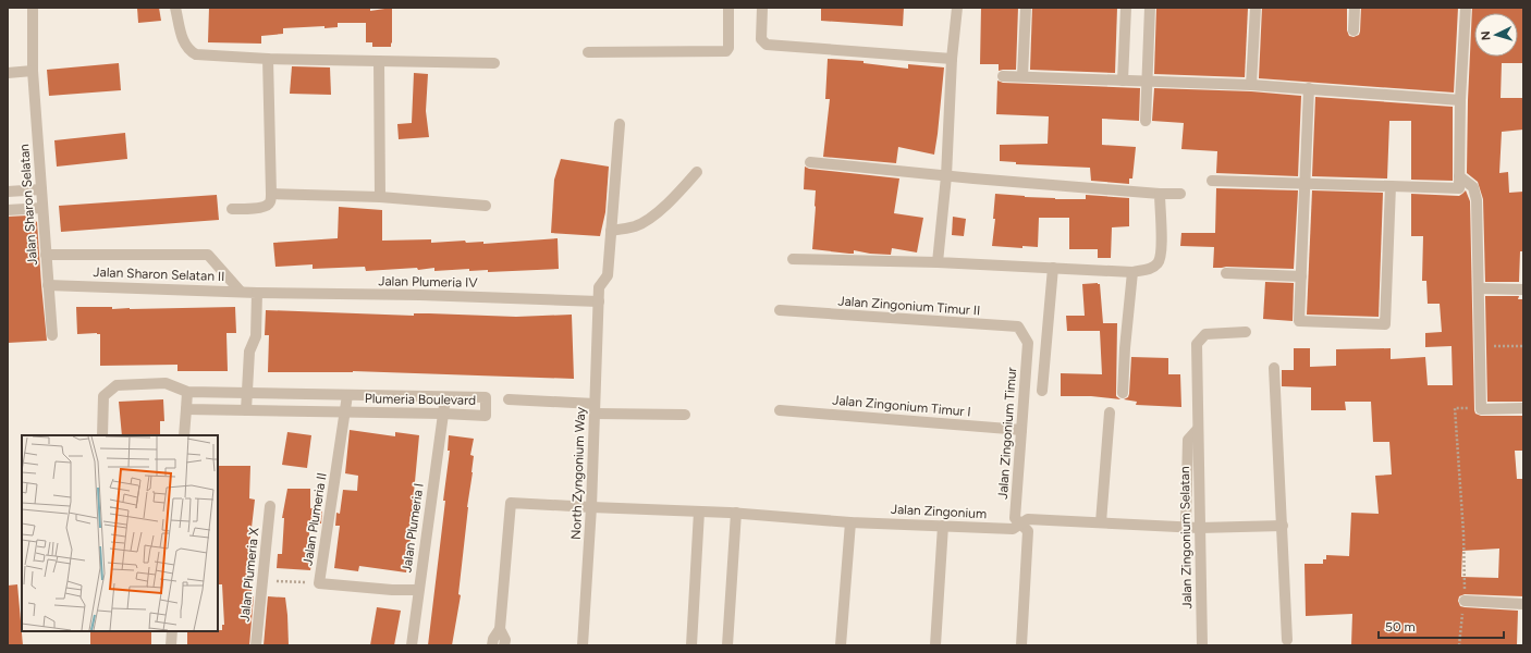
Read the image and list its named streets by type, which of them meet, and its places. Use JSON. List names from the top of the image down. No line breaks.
{"streets":{"street":["Jalan Sharon Selatan","Jalan Sharon Selatan II","Jalan Plumeria IV","Jalan Zingonium Timur II","Plumeria Boulevard","Jalan Zingonium Timur I","Jalan Zingonium Timur","North Zyngonium Way","Jalan Zingonium","Jalan Plumeria II","Jalan Plumeria I","Jalan Zingonium Selatan","Jalan Plumeria X"]},"crossings":[["Jalan Sharon Selatan","Jalan Sharon Selatan II"],["Jalan Sharon Selatan II","Jalan Plumeria IV"],["Jalan Plumeria IV","North Zyngonium Way"],["Jalan Zingonium Timur II","Jalan Zingonium Timur"],["Plumeria Boulevard","Jalan Plumeria II"],["Plumeria Boulevard","Jalan Plumeria I"],["Jalan Zingonium Timur I","Jalan Zingonium Timur"],["Jalan Zingonium Timur","Jalan Zingonium"],["North Zyngonium Way","Jalan Zingonium"],["Jalan Zingonium","Jalan Zingonium Selatan"],["Jalan Plumeria II","Jalan Plumeria I"]],"scale_bar":"50 m","north":"left"}
